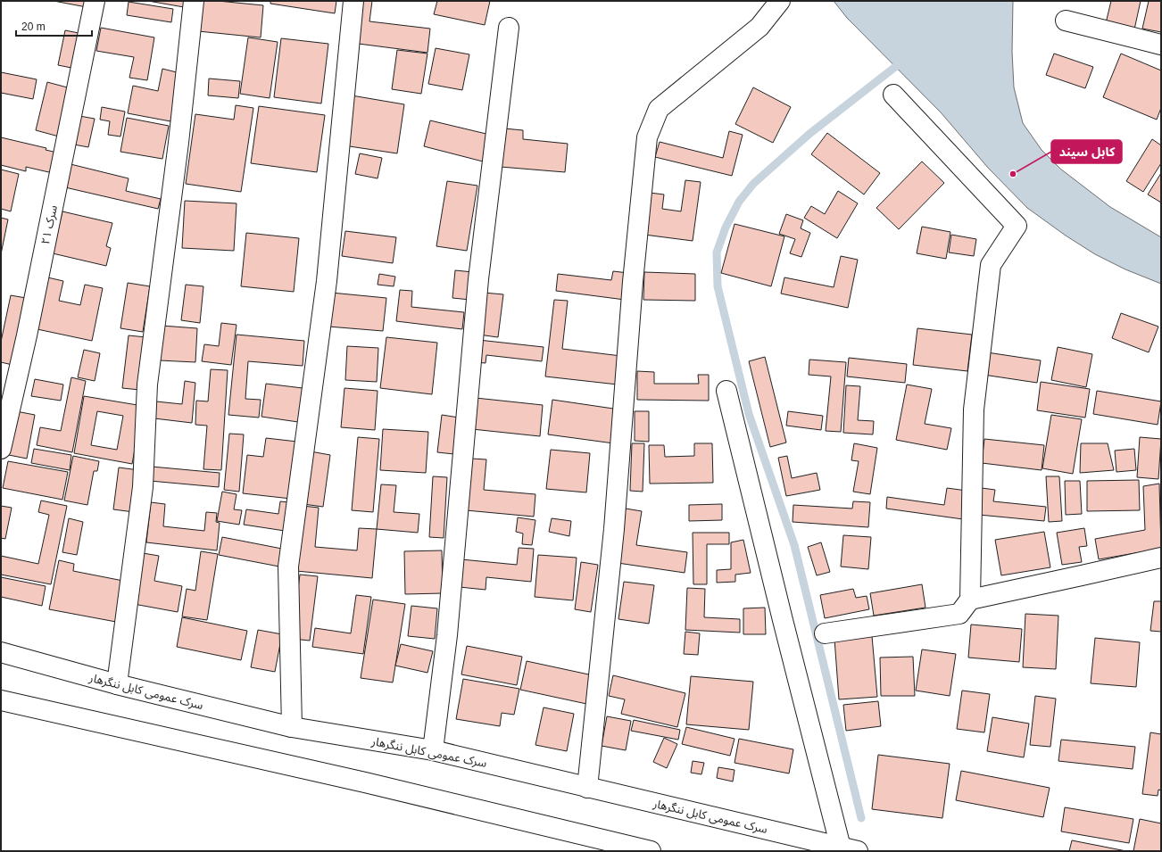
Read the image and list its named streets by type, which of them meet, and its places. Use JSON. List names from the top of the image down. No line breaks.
{"streets":{"main road":["سرک ۲۱","سرک عمومی کابل ننگرهار"]},"places":["کابل سيند"],"scale_bar":"20 m"}
